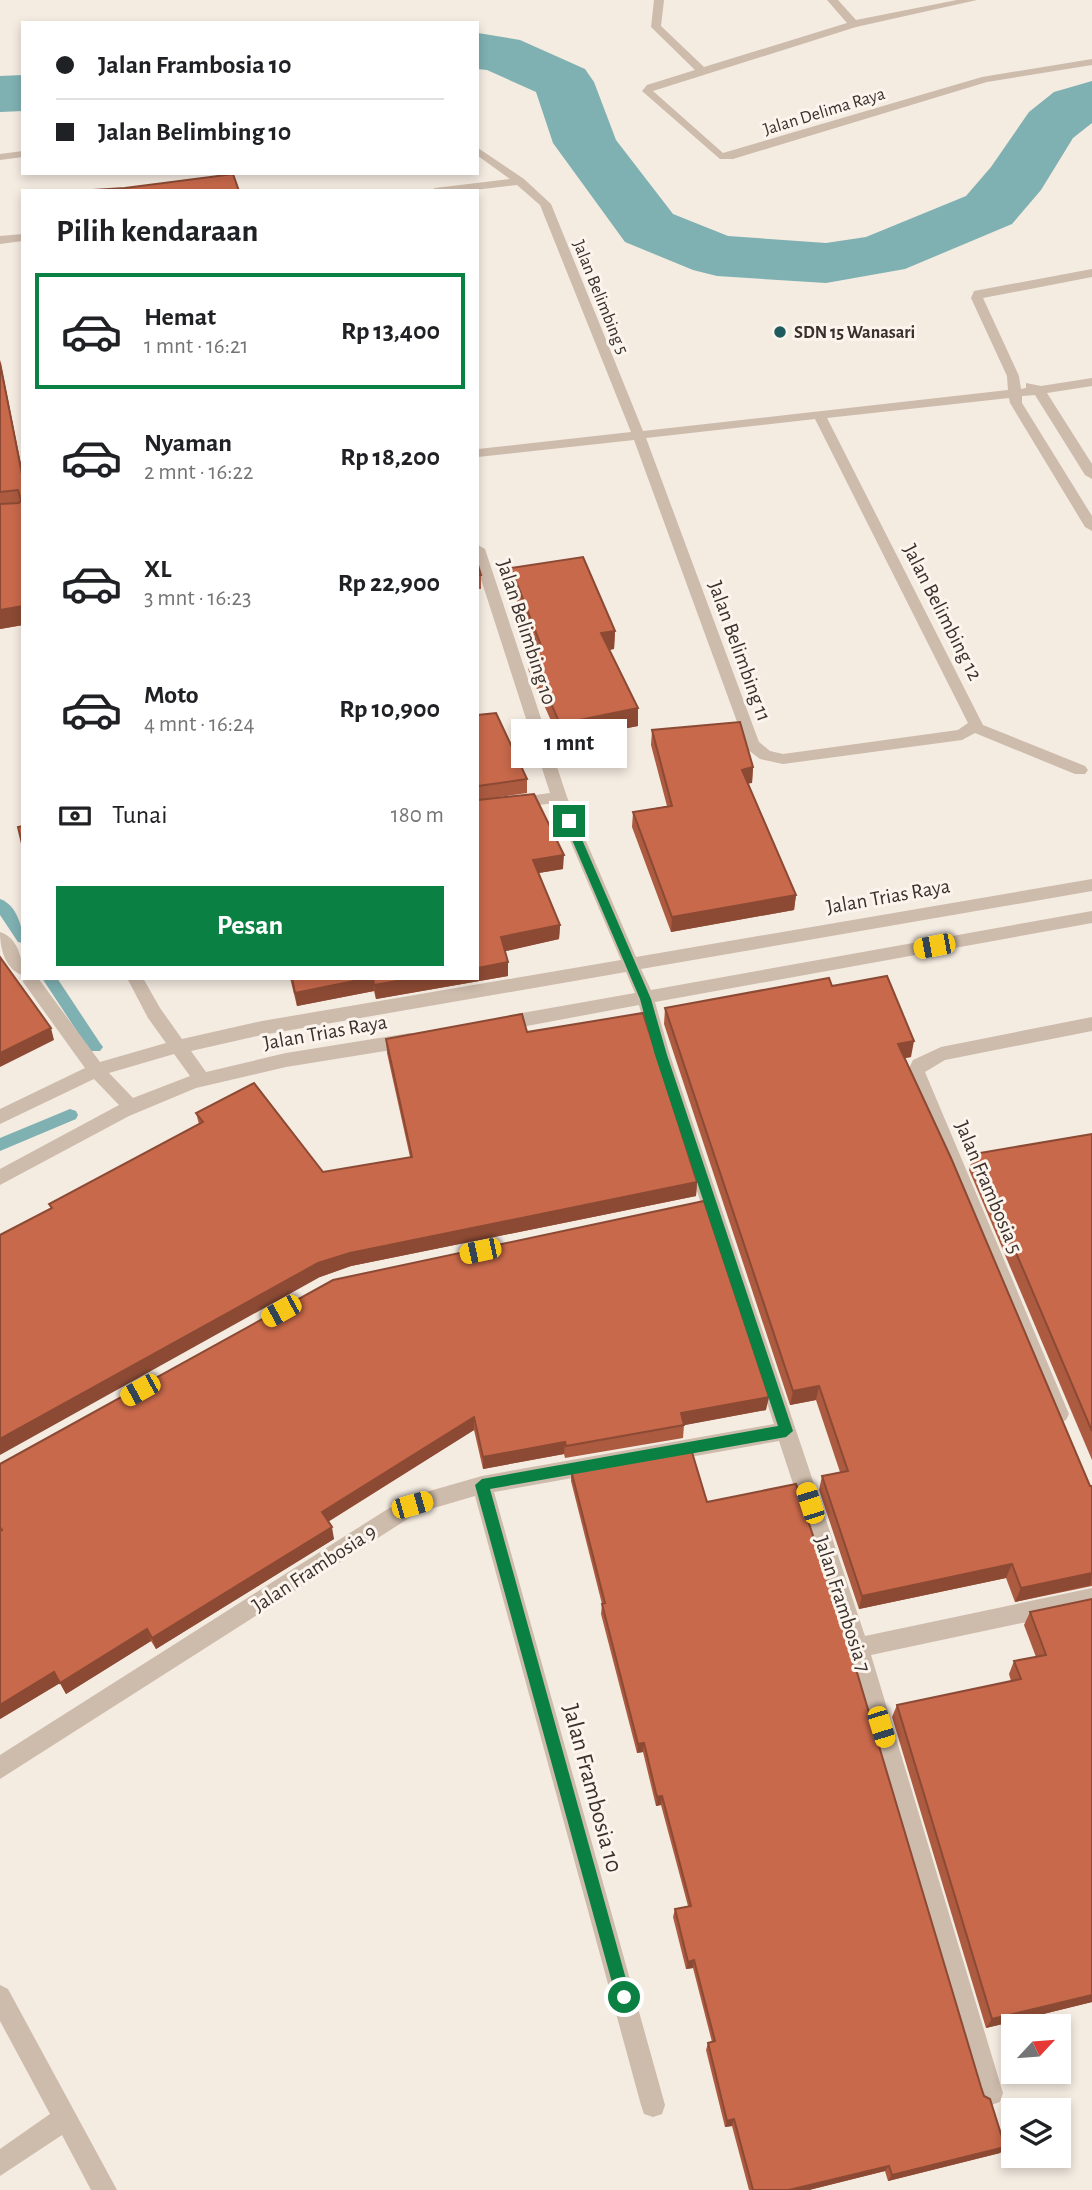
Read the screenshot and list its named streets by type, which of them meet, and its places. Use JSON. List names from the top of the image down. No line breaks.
{"streets":{"street":["Jalan Delima Raya","Jalan Belimbing 5","Jalan Belimbing 12","Jalan Belimbing 10","Jalan Belimbing 11","Jalan Trias Raya","Jalan Frambosia 5","Jalan Frambosia 9","Jalan Frambosia 7","Jalan Frambosia 10"]},"crossings":[["Jalan Belimbing 5","Jalan Belimbing 11"],["Jalan Belimbing 12","Jalan Belimbing 11"],["Jalan Belimbing 10","Jalan Trias Raya"],["Jalan Belimbing 10","Jalan Frambosia 7"],["Jalan Frambosia 9","Jalan Frambosia 7"],["Jalan Frambosia 9","Jalan Frambosia 10"]],"places":["SDN 15 Wanasari"],"north":"top right","page":{"banner":["Jalan Frambosia 10","Jalan Belimbing 10"],"heading":"Pilih kendaraan","list":[{"name":"Hemat","note":"1 mnt · 16:21","value":"Rp 13,400"},{"name":"Nyaman","note":"2 mnt · 16:22","value":"Rp 18,200"},{"name":"XL","note":"3 mnt · 16:23","value":"Rp 22,900"},{"name":"Moto","note":"4 mnt · 16:24","value":"Rp 10,900"}],"bubble":"1 mnt","pay":["Tunai","180 m"],"buttons":"Pesan"}}
